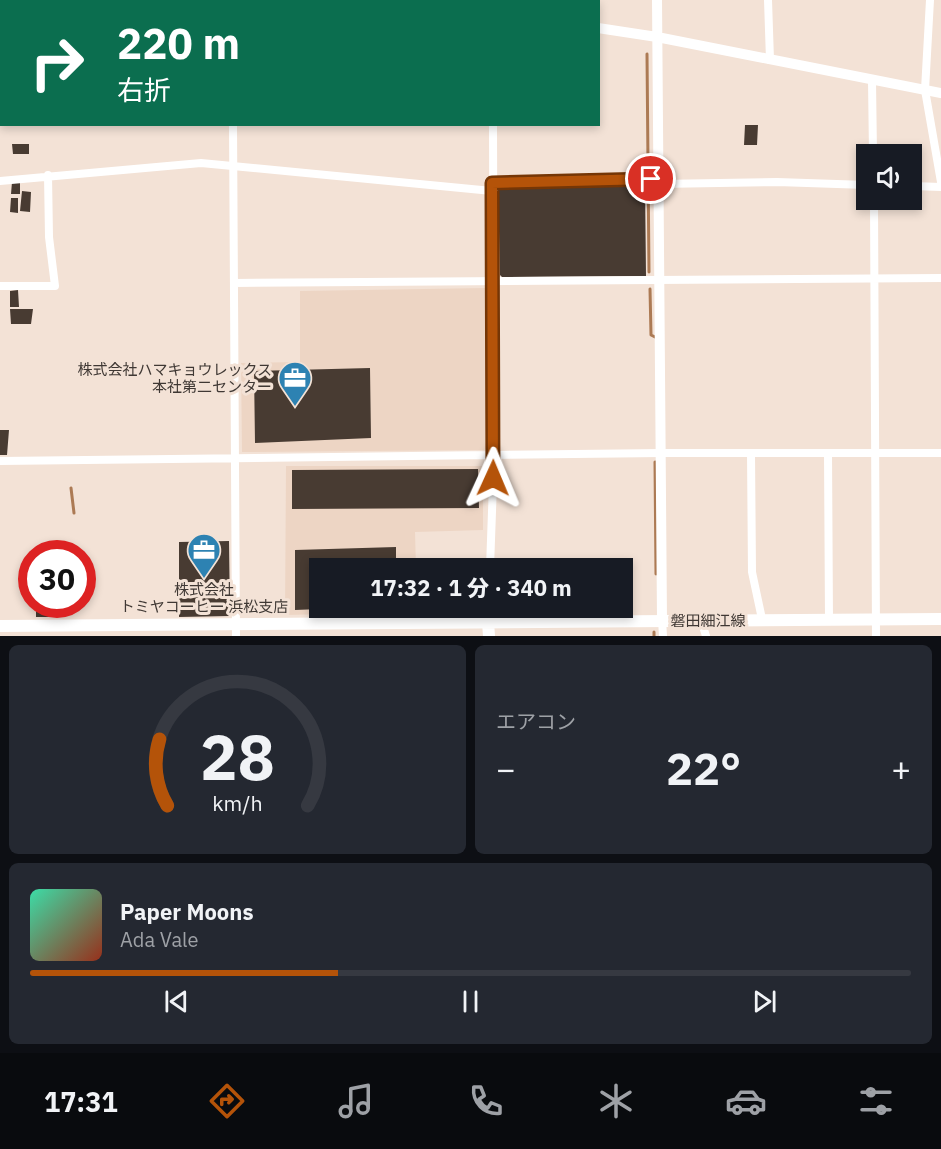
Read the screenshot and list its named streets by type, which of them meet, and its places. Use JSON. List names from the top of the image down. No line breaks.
{"streets":{"main road":["磐田細江線"]},"places":{"office":["株式会社ハマキョウレックス 本社第二センター","株式会社 トミヤコーヒー 浜松支店"]},"page":{"turn":["220 m","右折"],"limit":"30","trip":"17:32 · 1 分 · 340 m","tile":"エアコン","heat":["−","22°","+"],"song":["Paper Moons","Ada Vale"],"tabs":"17:31","gauge":["28","km/h"]}}
